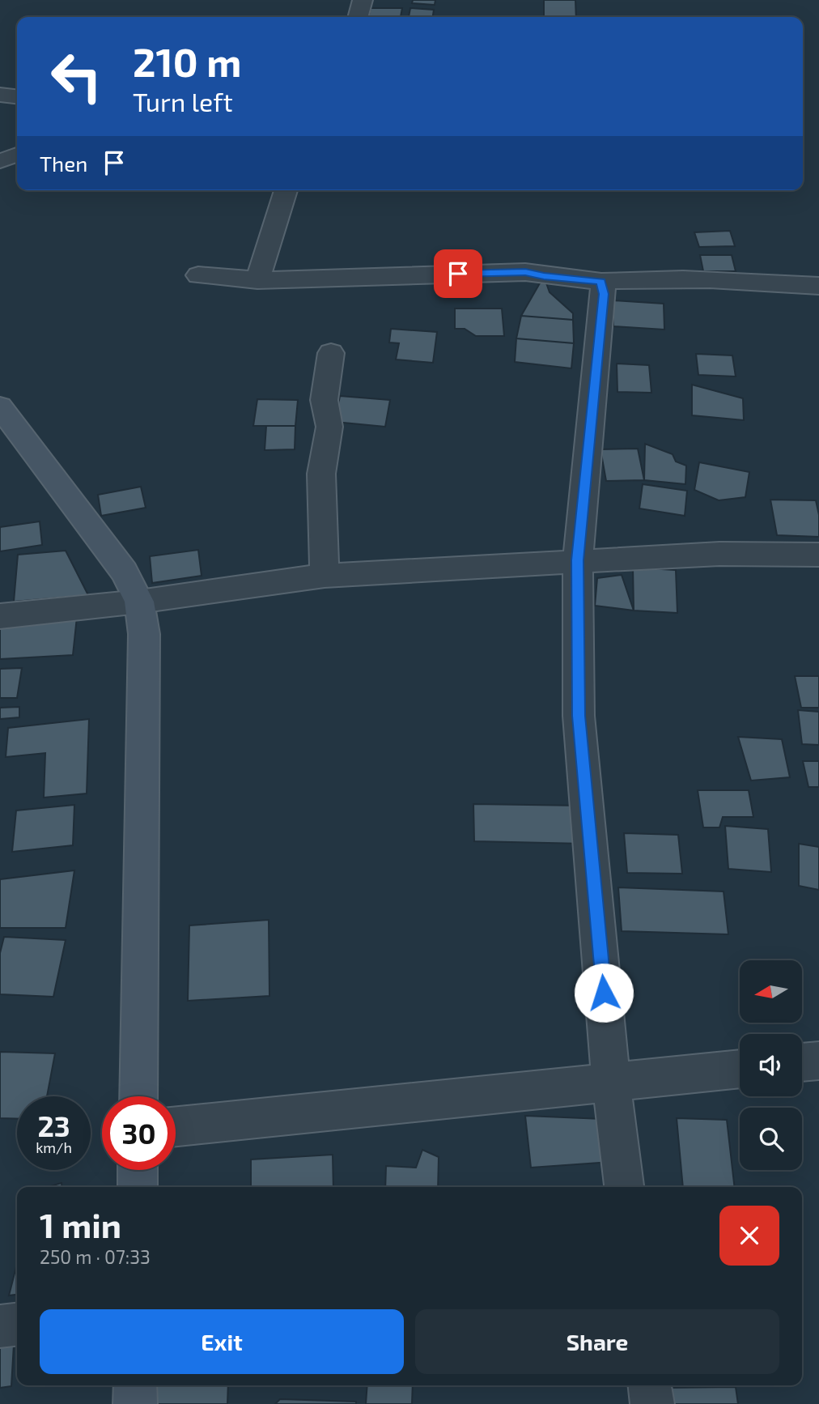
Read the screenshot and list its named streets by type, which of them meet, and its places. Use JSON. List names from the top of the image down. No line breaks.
{"north":"left","page":{"turn":["210 m","Turn left"],"then":"Then","speed":"23 km/h","limit":"30","heading":["1 min","250 m · 07:33"],"buttons":["Exit","Share"]}}
